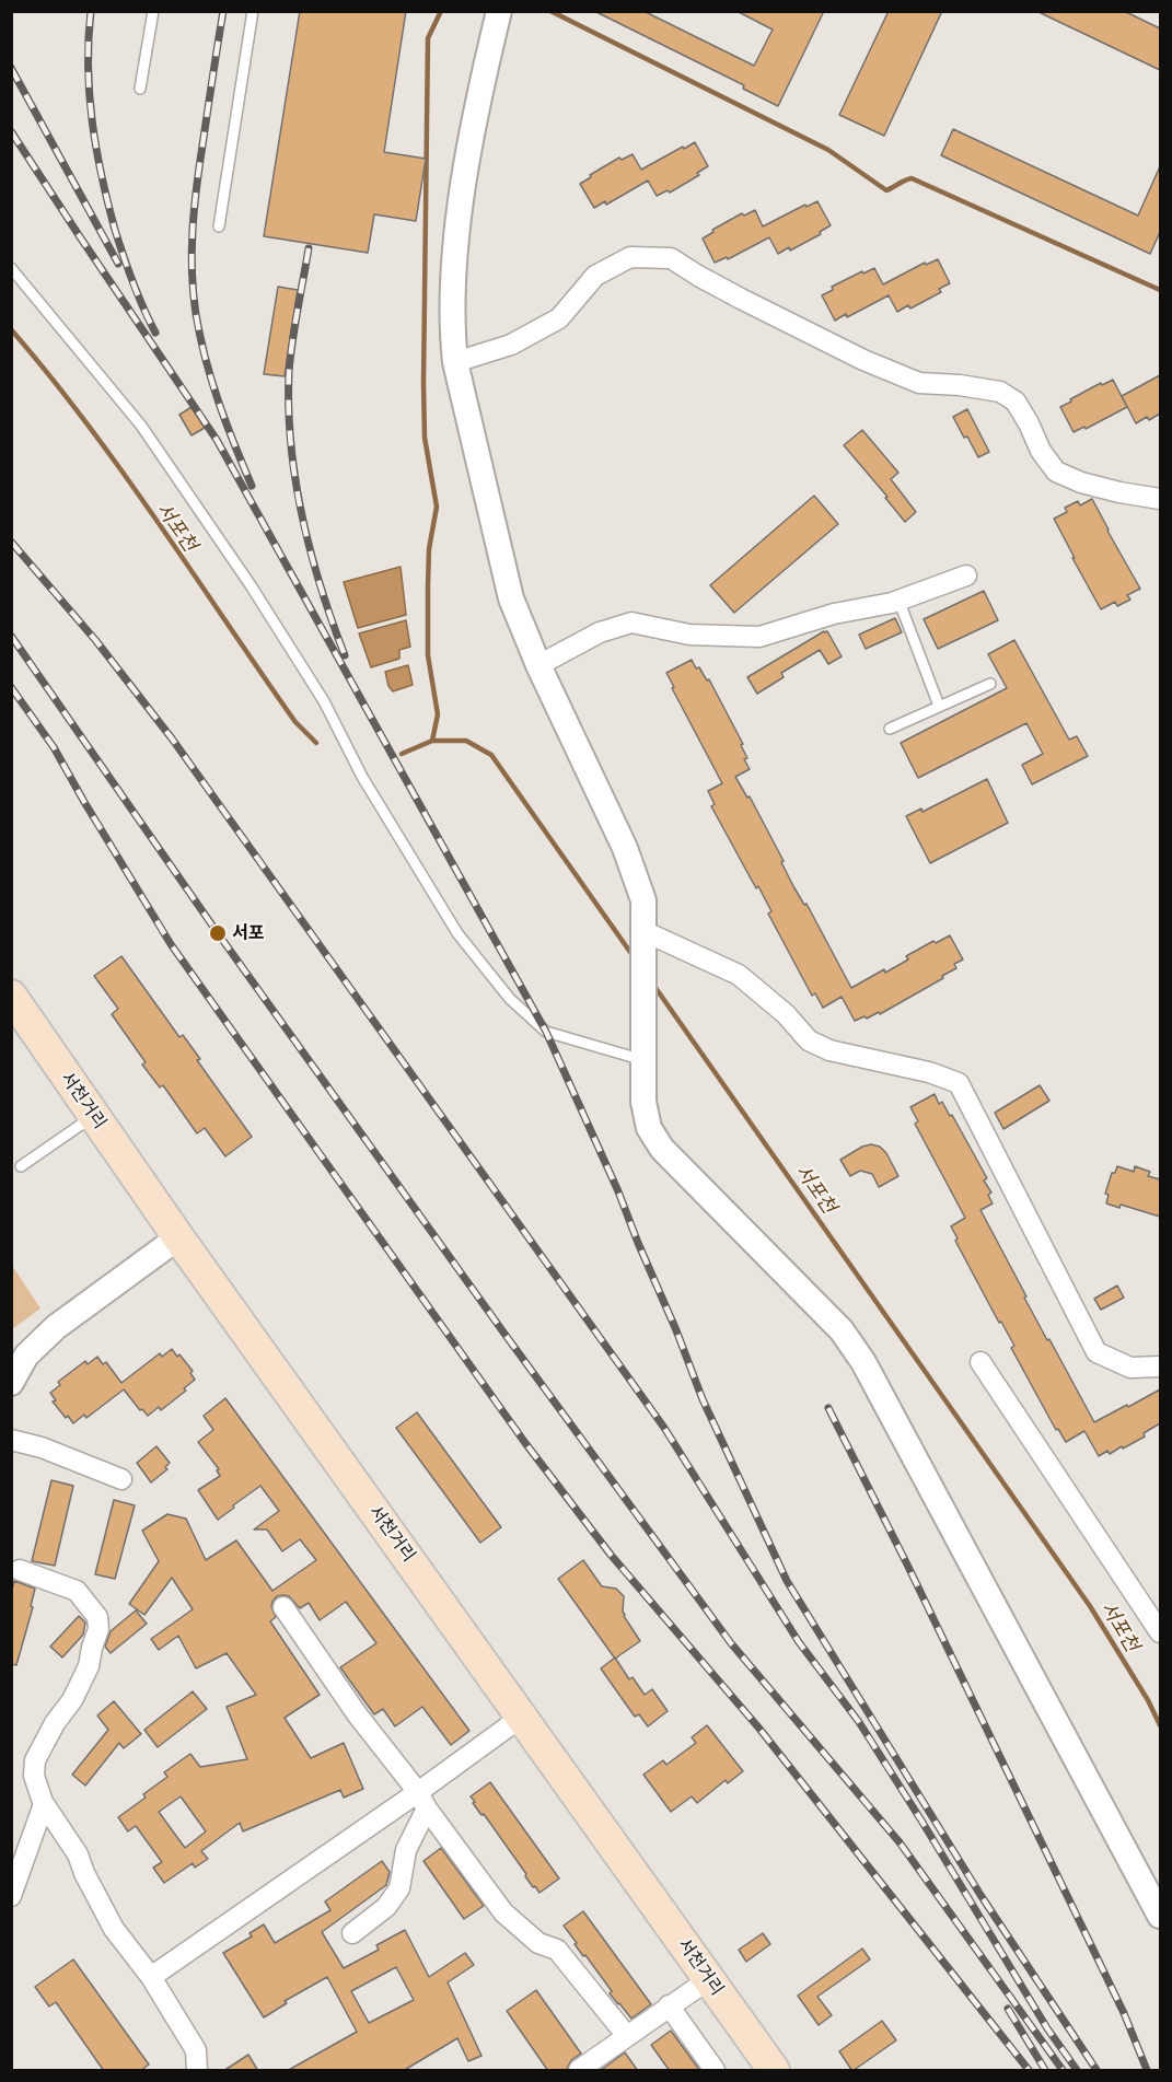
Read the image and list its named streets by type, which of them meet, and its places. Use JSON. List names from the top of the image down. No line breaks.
{"streets":{"main road":["서천거리"]},"water":["서포천"],"places":["서포"]}
